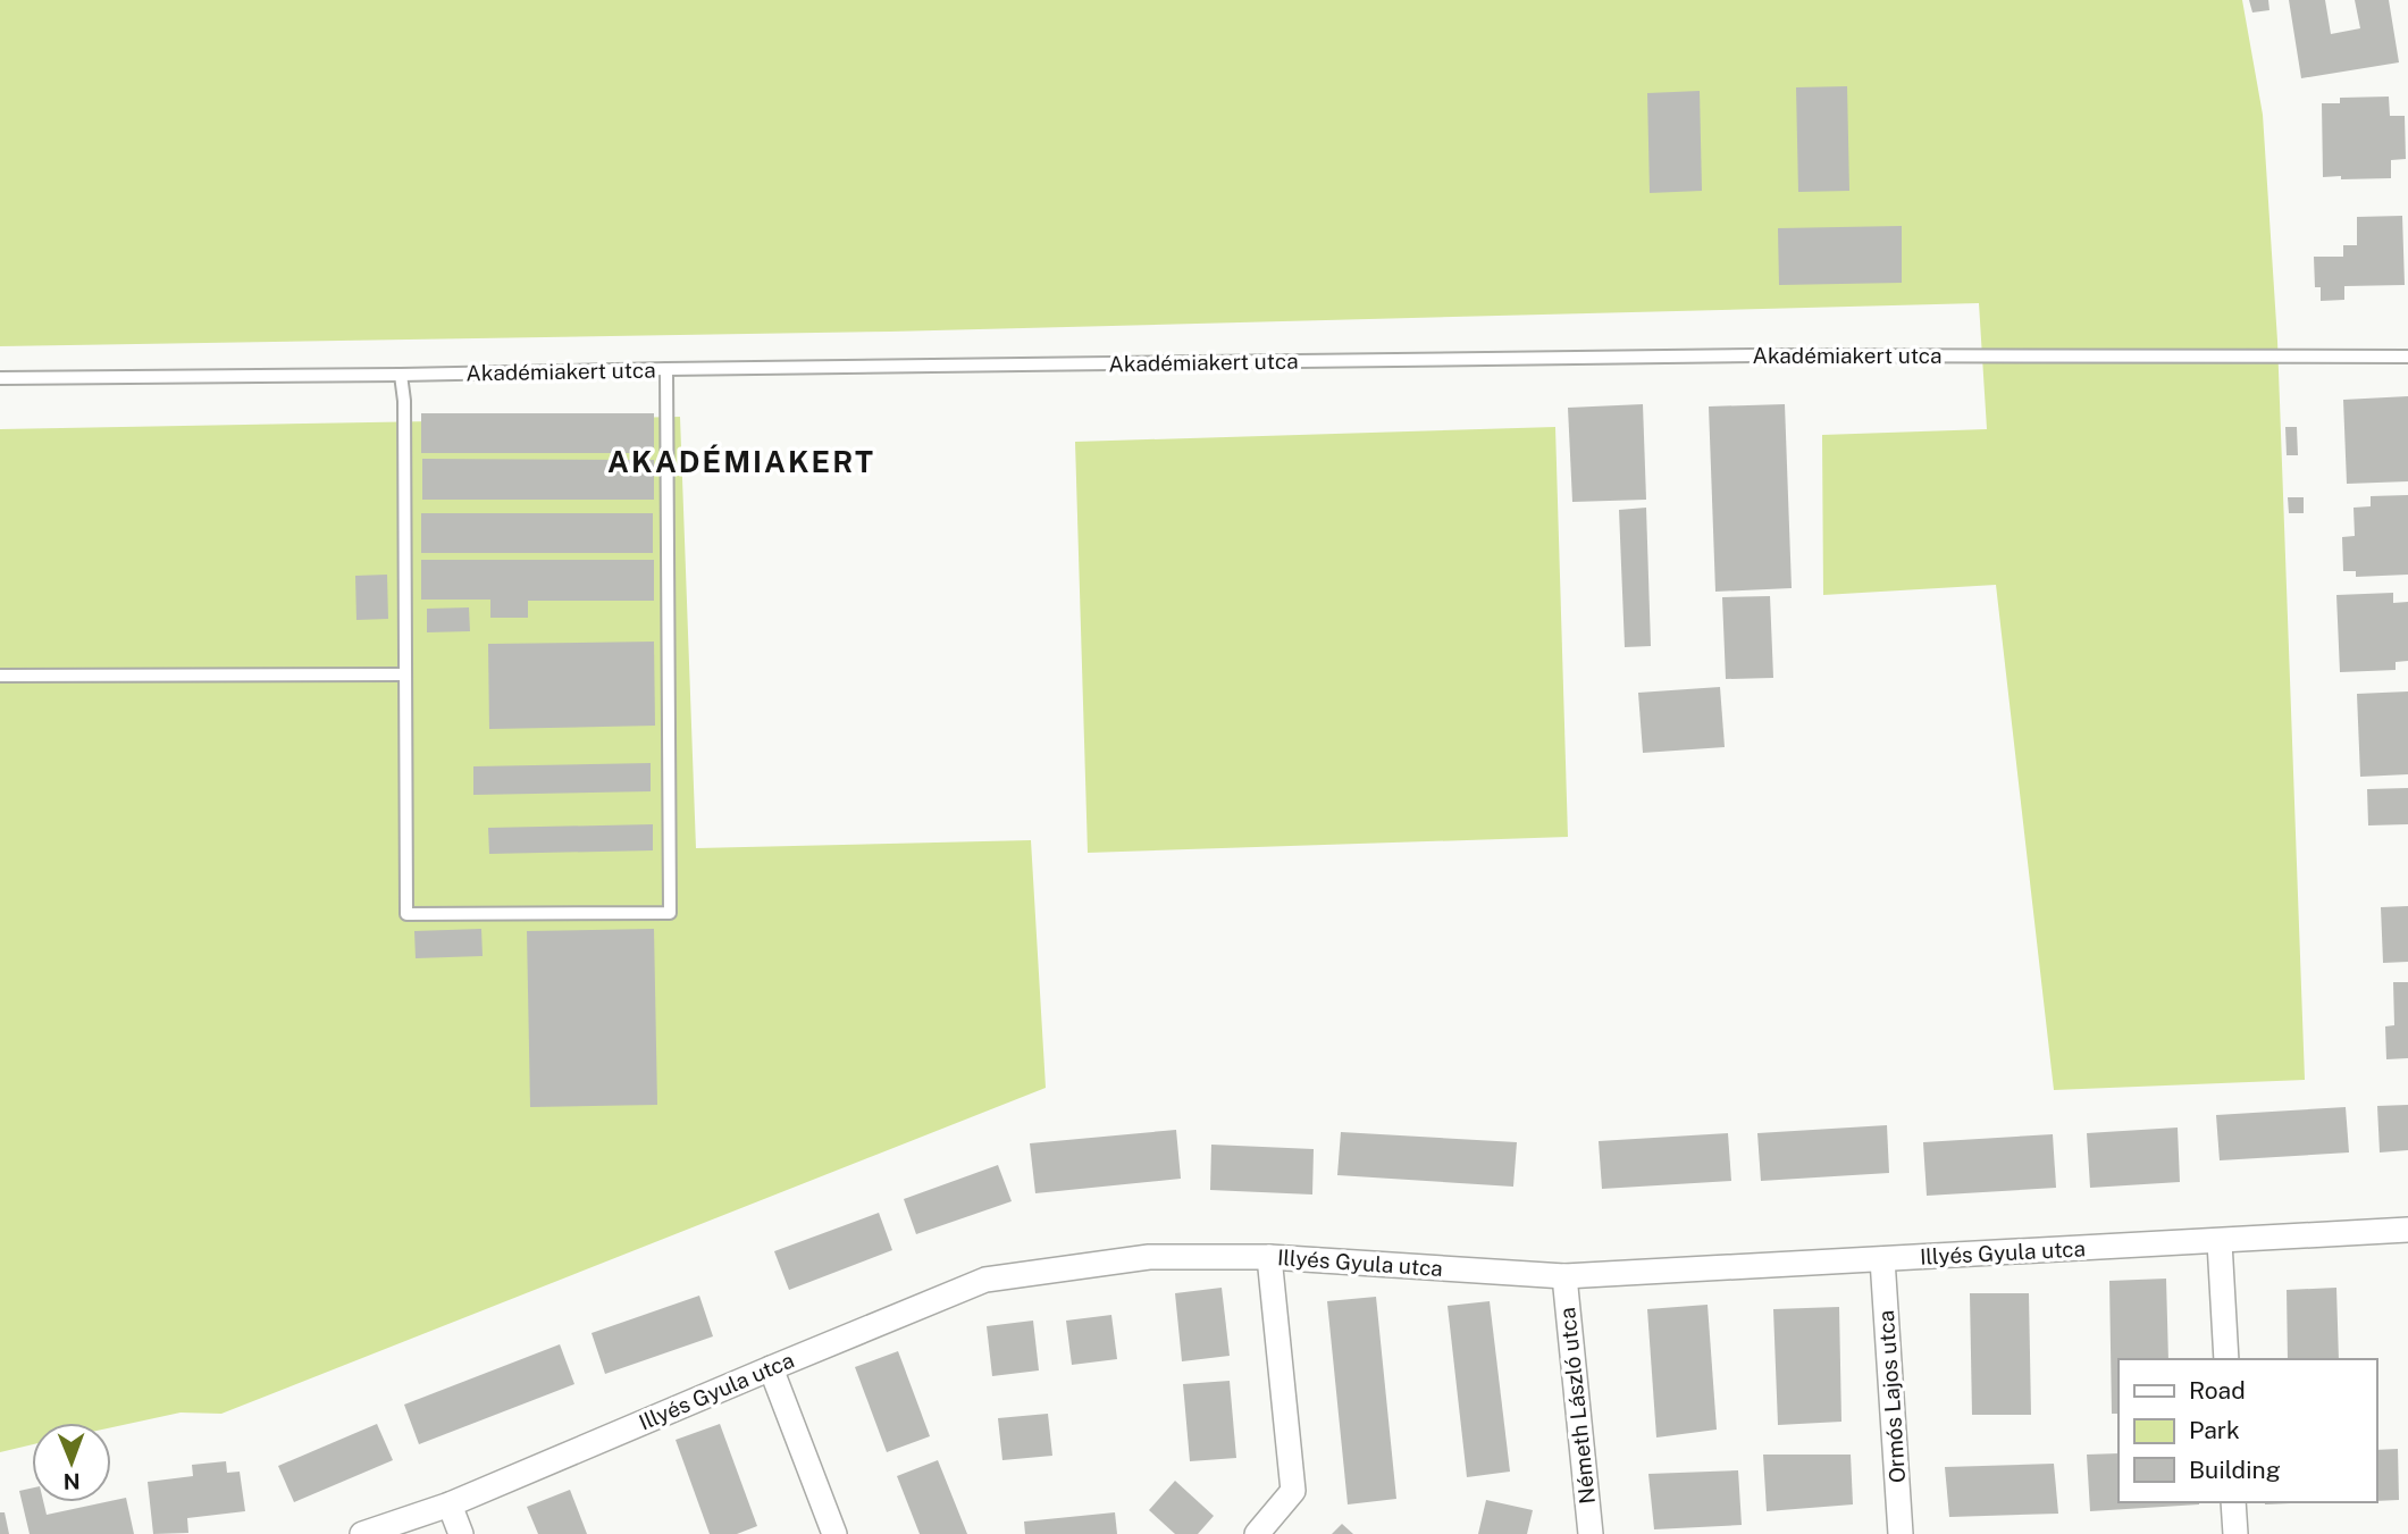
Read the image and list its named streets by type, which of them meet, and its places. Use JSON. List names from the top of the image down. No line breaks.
{"streets":{"street":["Illyés Gyula utca","Ormós Lajos utca","Németh László utca"],"lane":["Akadémiakert utca"]},"crossings":[["Illyés Gyula utca","Ormós Lajos utca"],["Illyés Gyula utca","Németh László utca"]],"districts":["AKADÉMIAKERT"],"legend":["Road","Park","Building"],"north":"bottom"}
